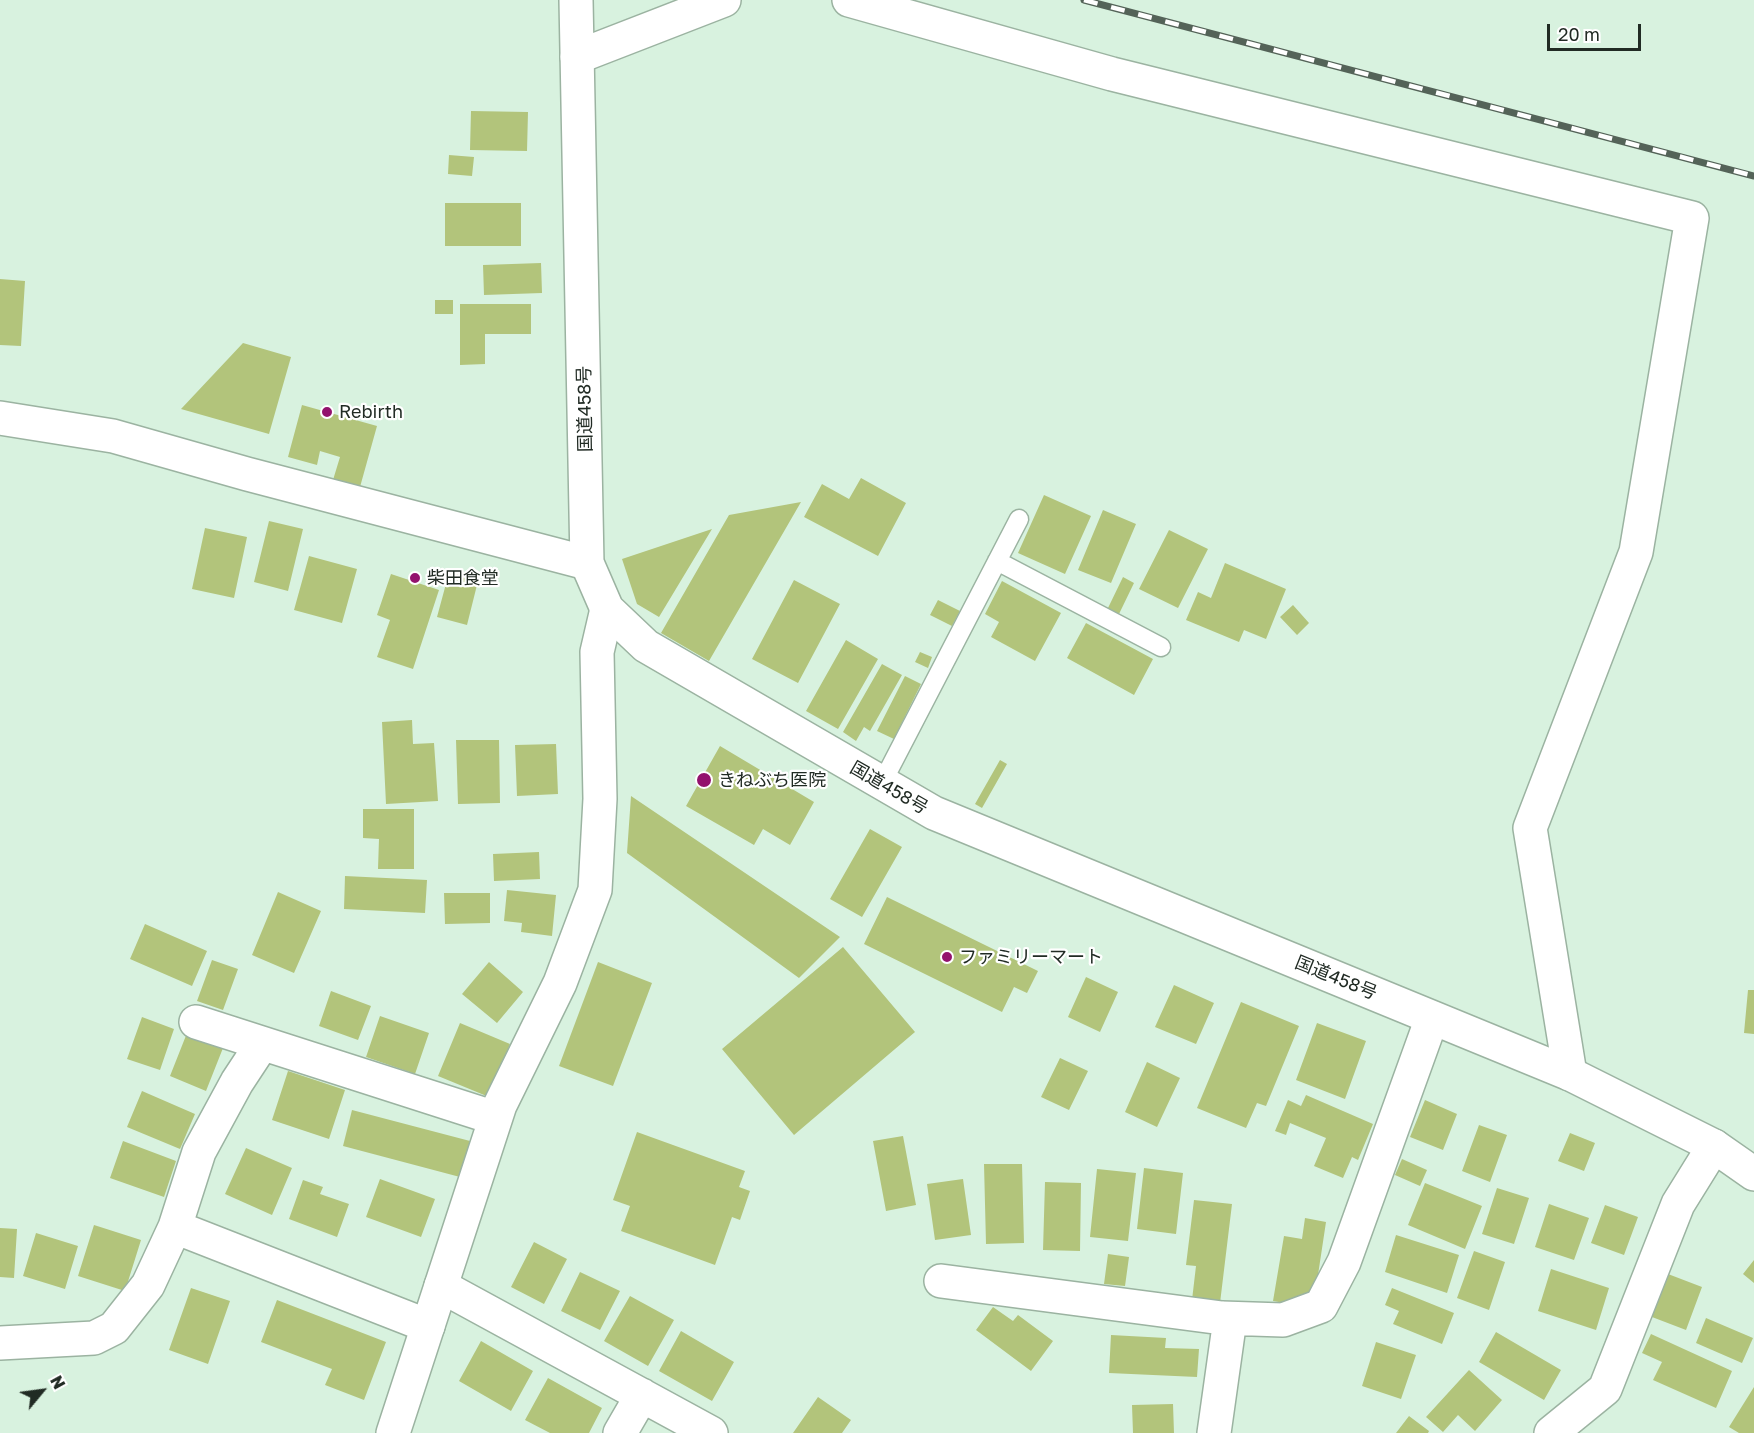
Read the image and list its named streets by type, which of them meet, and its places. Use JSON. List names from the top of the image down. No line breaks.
{"streets":{"main road":["国道458号"]},"places":["Rebirth","柴田食堂","きねぶち医院","ファミリーマート"],"scale_bar":"20 m","north":"top right"}
